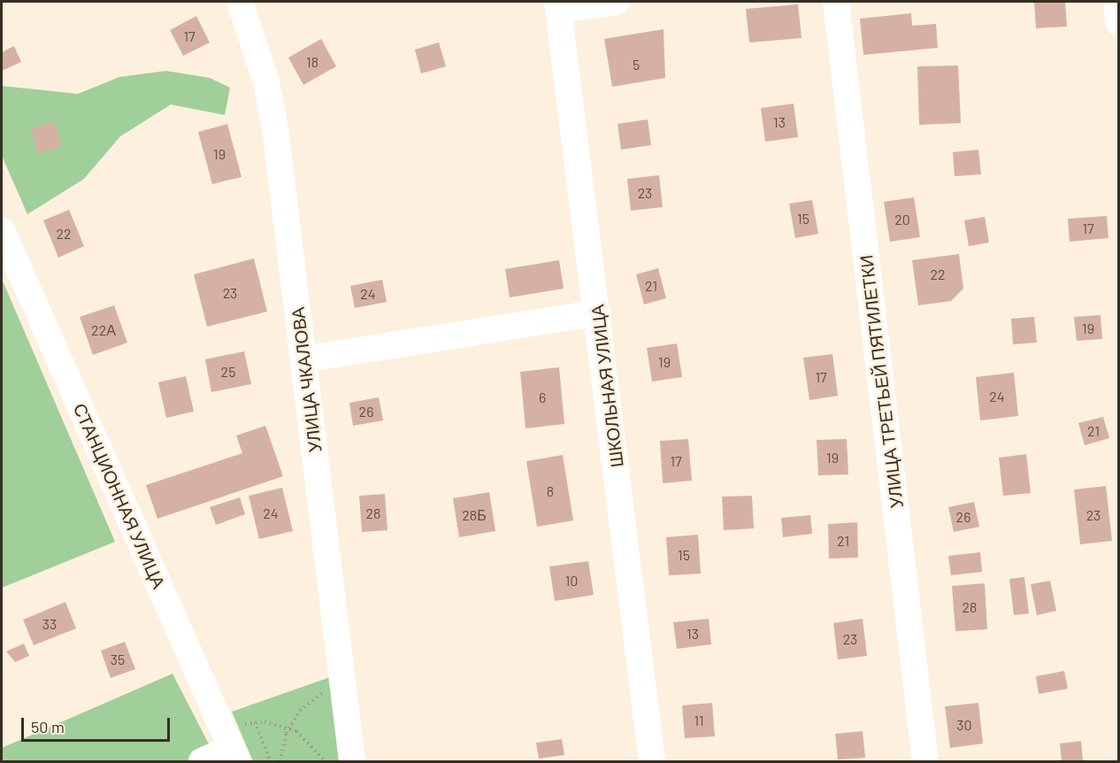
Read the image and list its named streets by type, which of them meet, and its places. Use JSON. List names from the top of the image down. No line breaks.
{"streets":{"street":["УЛИЦА ЧКАЛОВА","УЛИЦА ТРЕТЬЕЙ ПЯТИЛЕТКИ","ШКОЛЬНАЯ УЛИЦА","СТАНЦИОННАЯ УЛИЦА"]},"house_numbers":["17","18","5","13","19","23","15","20","17","22","22","21","23","24","19","22А","19","25","17","24","6","26","21","19","17","8","24","28","28Б","23","26","21","15","10","28","33","13","23","35","11","30"],"scale_bar":"50 m"}
